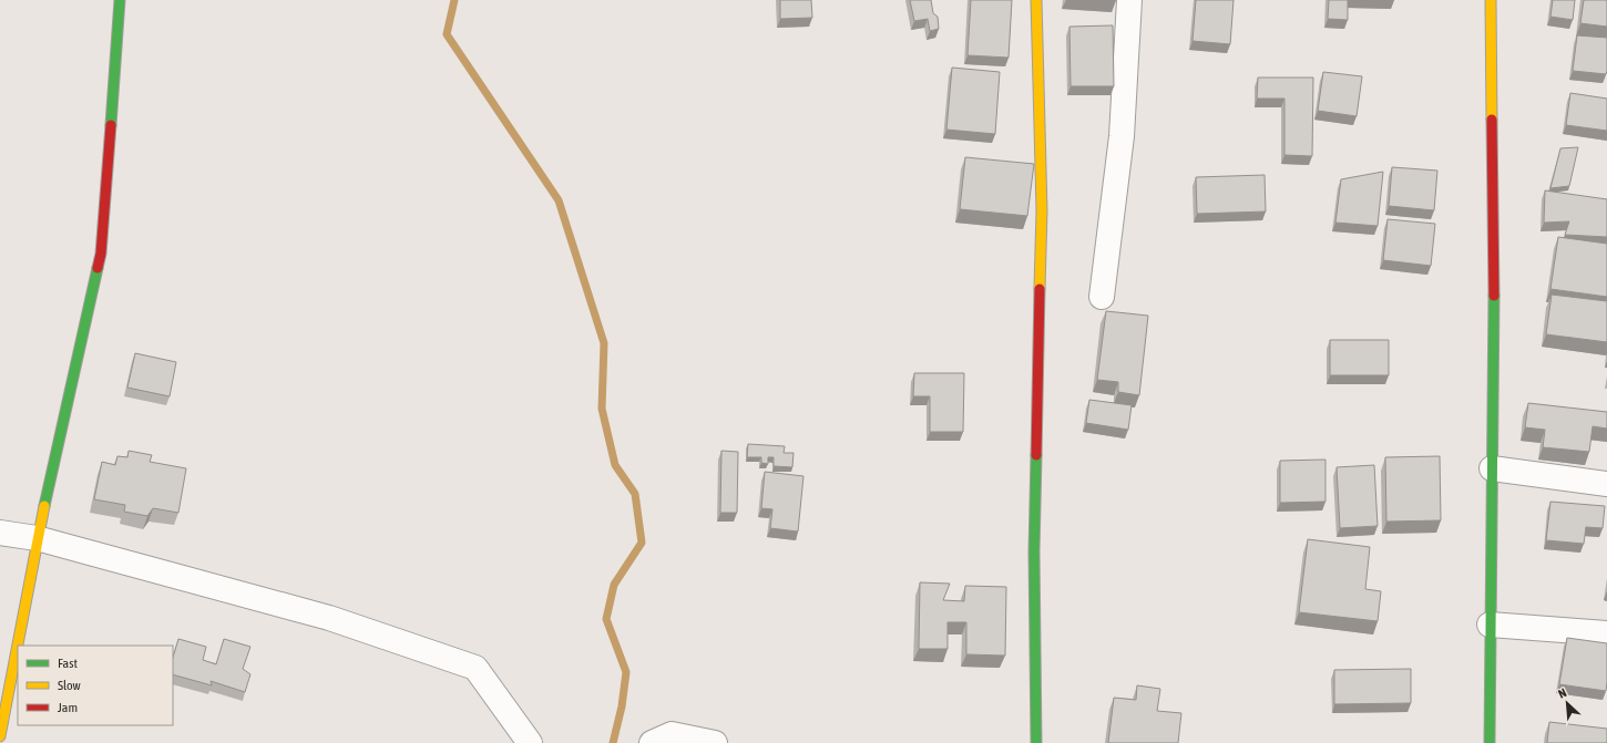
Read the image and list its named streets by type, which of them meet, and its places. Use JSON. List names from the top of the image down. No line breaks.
{"legend":["Fast","Slow","Jam"],"north":"top left"}
